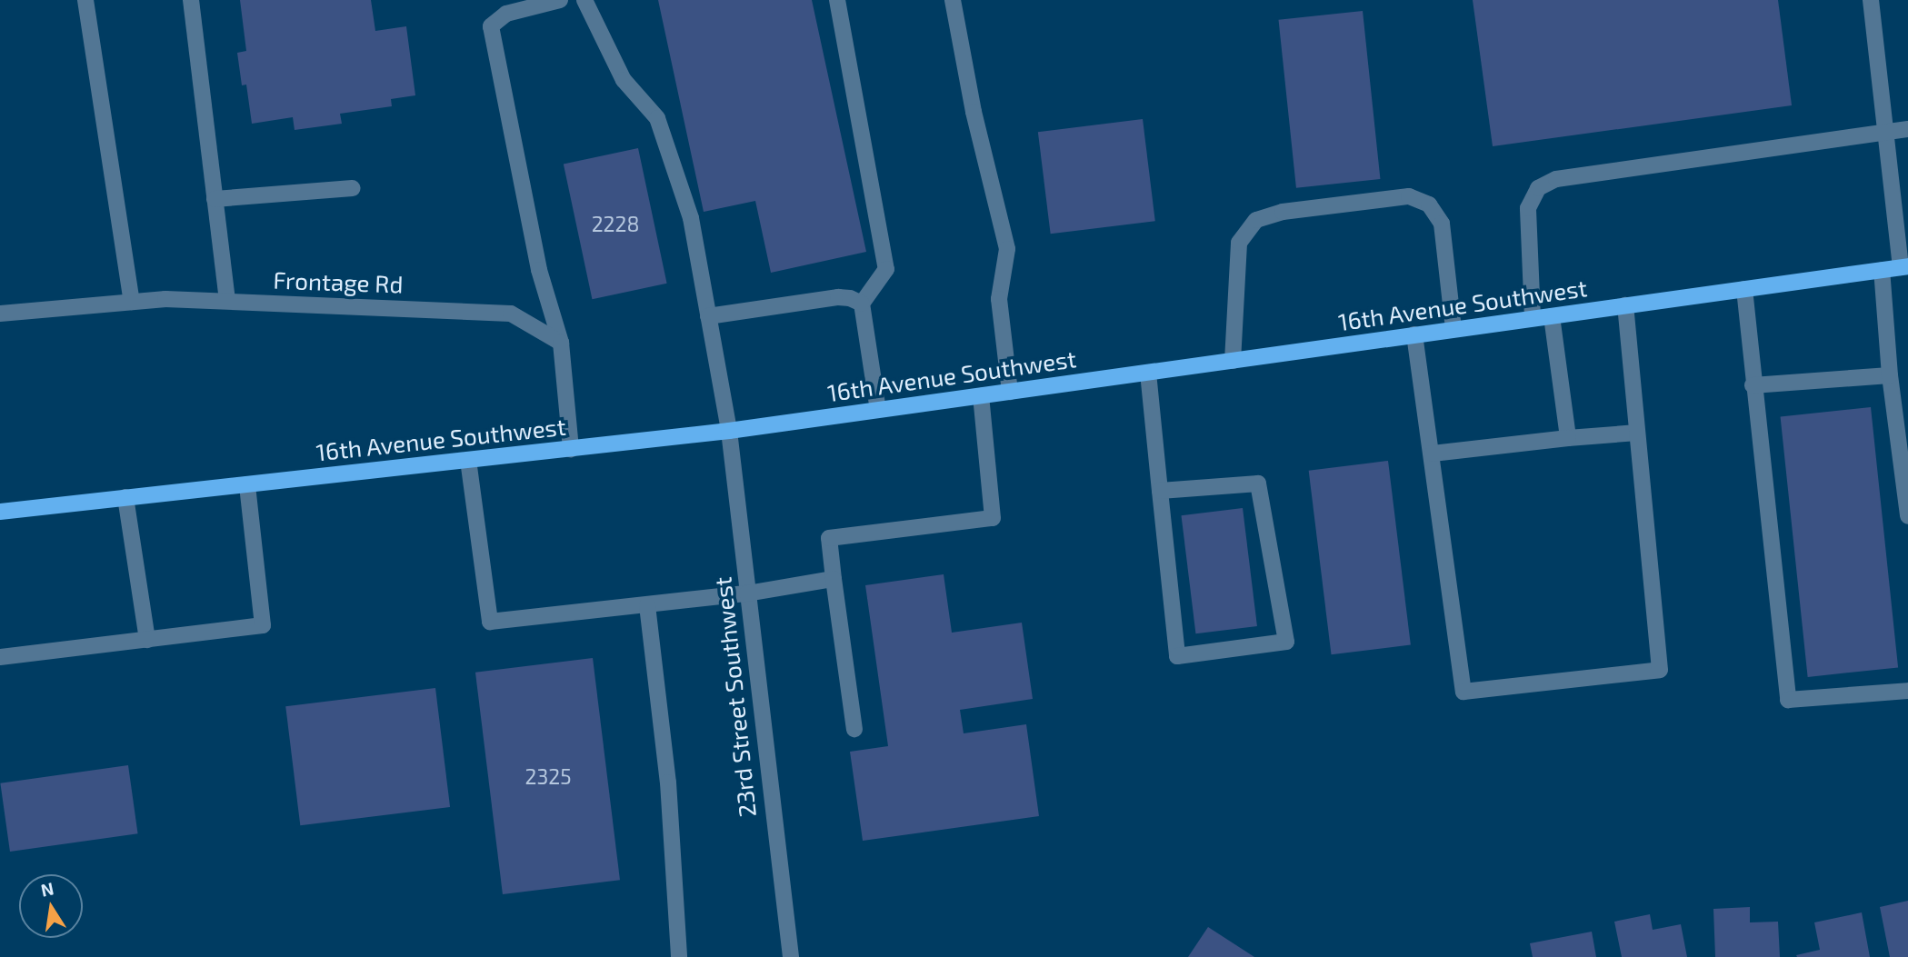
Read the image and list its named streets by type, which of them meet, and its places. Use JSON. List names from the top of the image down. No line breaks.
{"streets":{"main road":["16th Avenue Southwest"],"street":["Frontage Rd","23rd Street Southwest"]},"crossings":[["16th Avenue Southwest","23rd Street Southwest"]],"house_numbers":["2228","2325"],"north":"top"}
